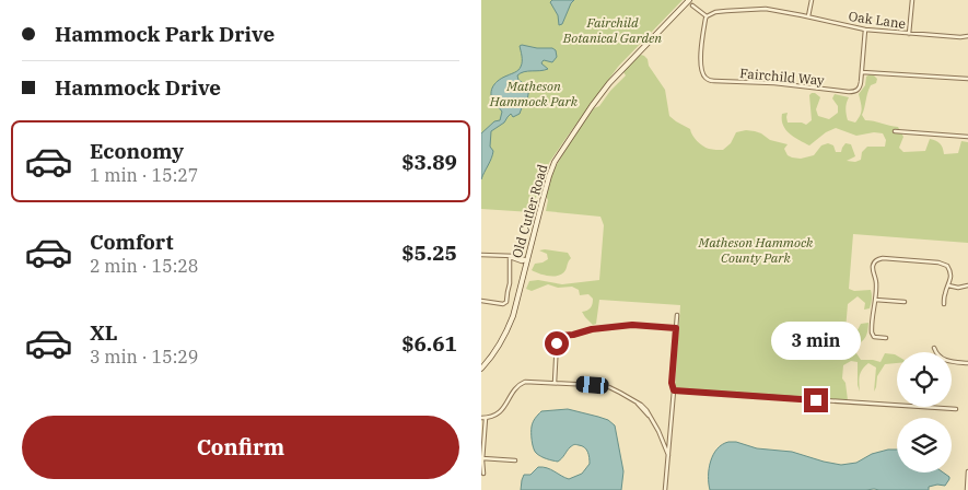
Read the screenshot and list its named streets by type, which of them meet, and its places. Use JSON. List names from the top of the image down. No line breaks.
{"streets":{"main road":["Old Cutler Road"],"street":["Oak Lane","Fairchild Way"]},"crossings":[["Oak Lane","Fairchild Way"]],"parks":["Fairchild Botanical Garden","Matheson Hammock Park","Matheson Hammock County Park"],"page":{"banner":["Hammock Park Drive","Hammock Drive"],"list":[{"name":"Economy","note":"1 min · 15:27","value":"$3.89"},{"name":"Comfort","note":"2 min · 15:28","value":"$5.25"},{"name":"XL","note":"3 min · 15:29","value":"$6.61"}],"bubble":"3 min","buttons":"Confirm"}}
